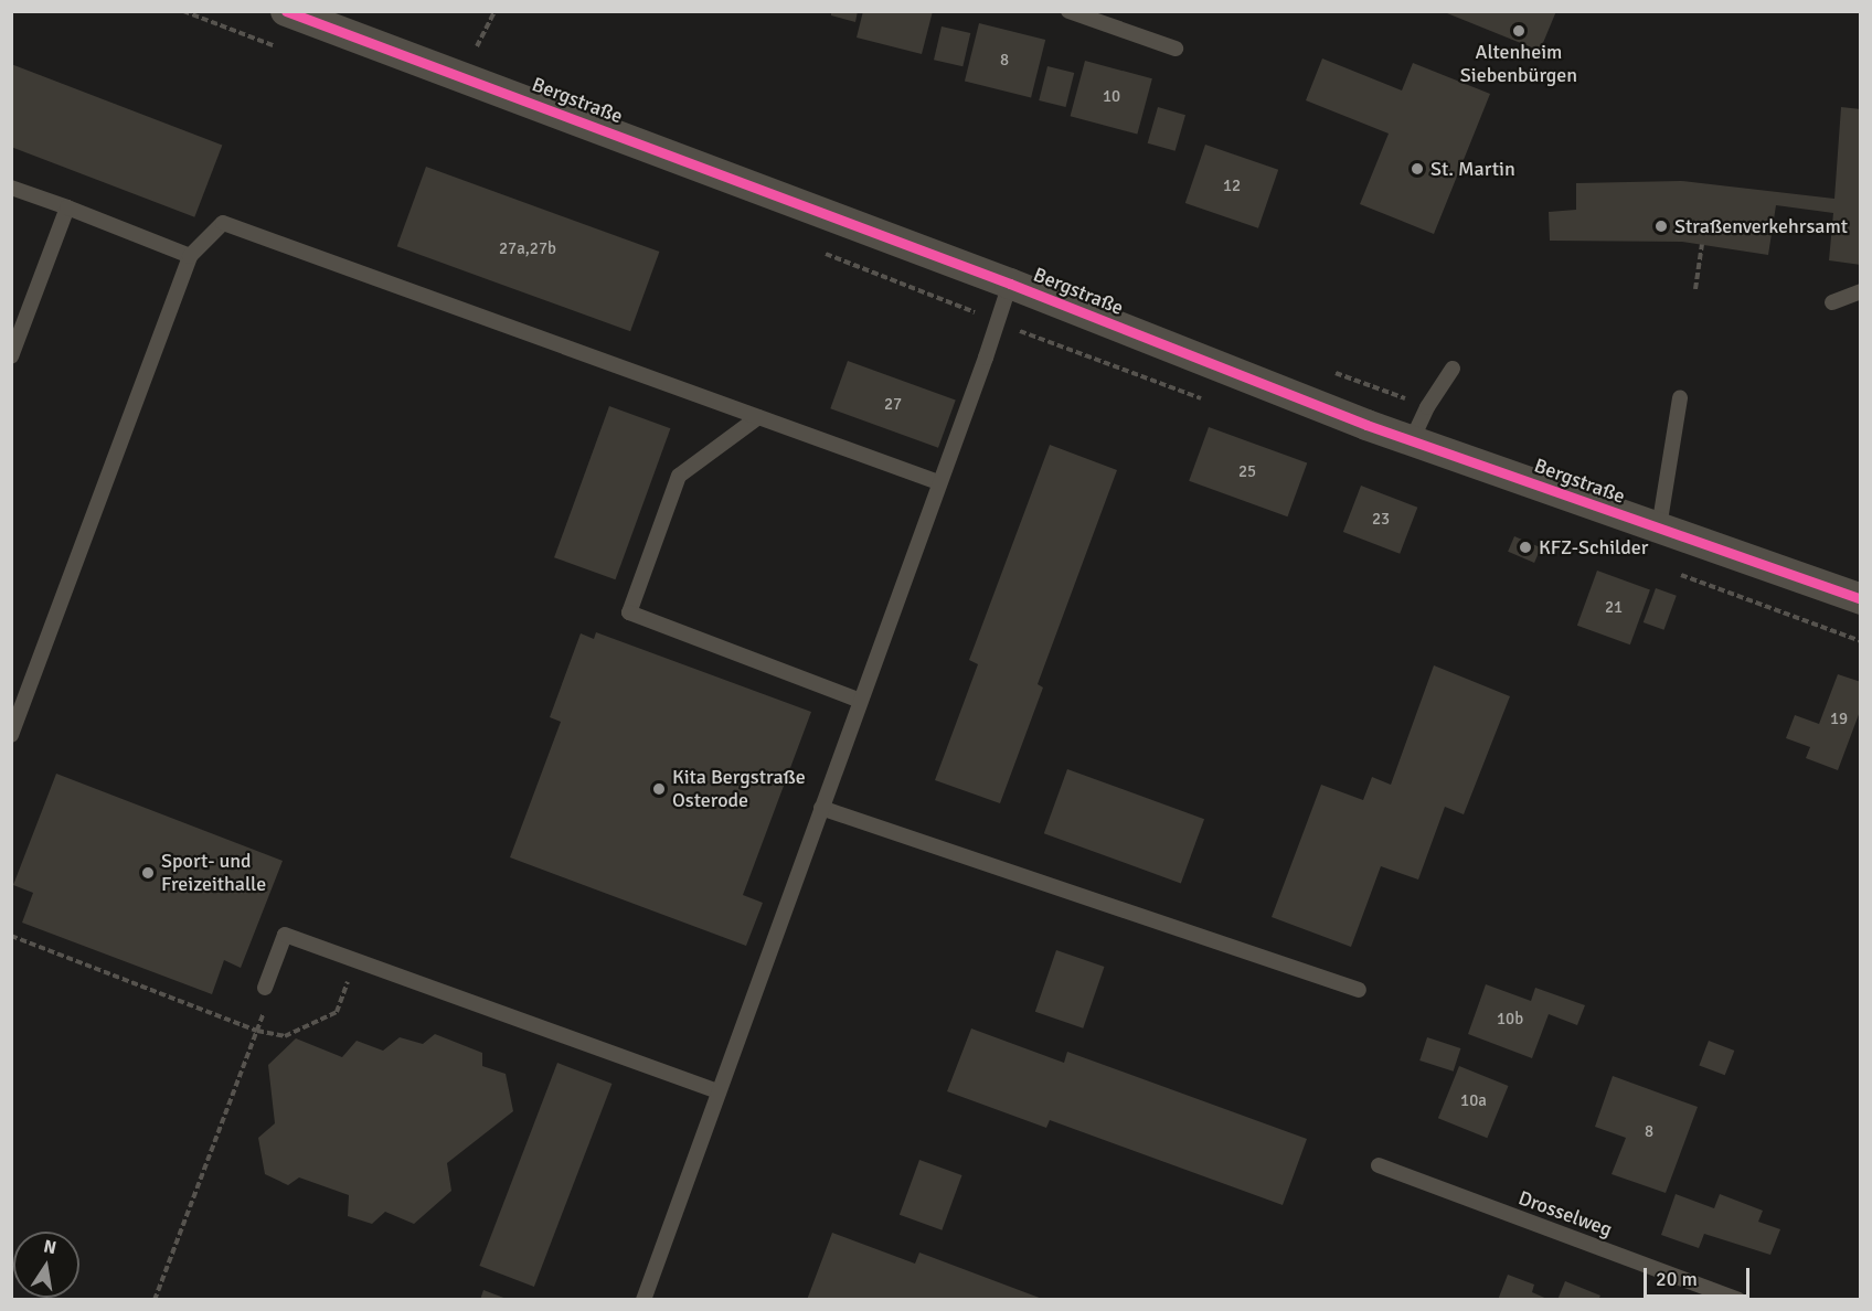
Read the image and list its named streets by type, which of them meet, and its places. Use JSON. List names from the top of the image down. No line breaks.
{"streets":{"street":["Bergstraße"],"lane":["Drosselweg"]},"places":["Altenheim Siebenbürgen","St. Martin","Straßenverkehrsamt","KFZ-Schilder","Kita Bergstraße Osterode","Sport- und Freizeithalle"],"house_numbers":["8","10","12","27a,27b","27","25","23","21","19","10b","10a","8"],"scale_bar":"20 m","north":"top"}
